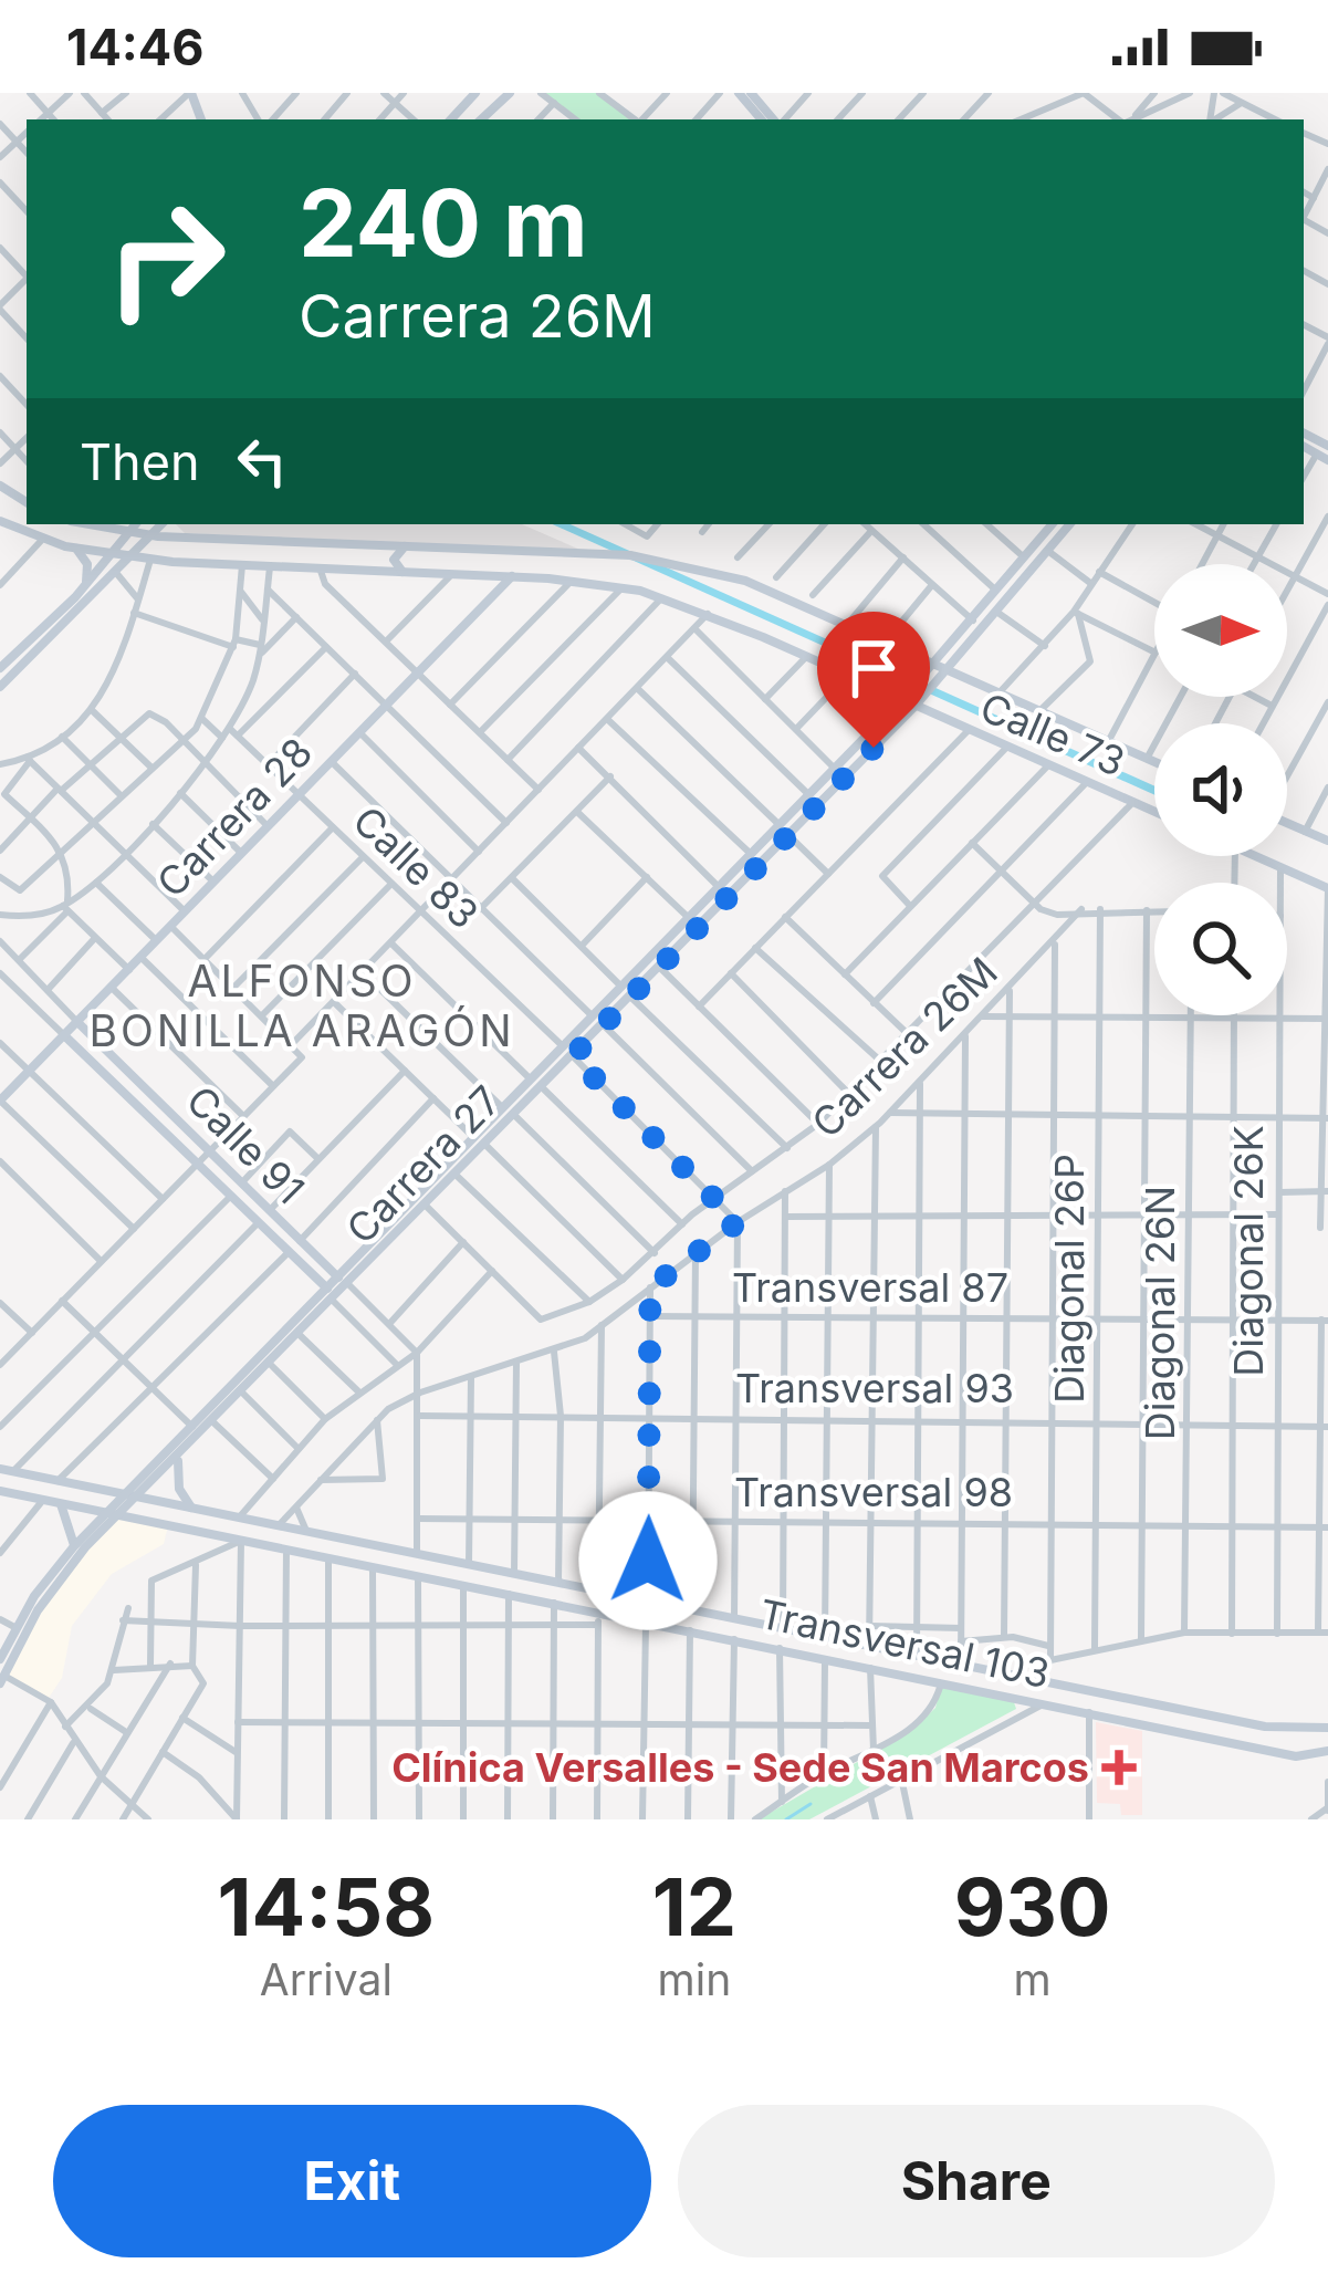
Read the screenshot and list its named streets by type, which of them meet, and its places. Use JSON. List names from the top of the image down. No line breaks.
{"streets":{"main road":["Calle 73","Carrera 28","Calle 91","Carrera 27","Transversal 103"],"street":["Calle 83","Carrera 26M","Diagonal 26K","Diagonal 26P","Transversal 87","Diagonal 26N","Transversal 93","Transversal 98"]},"crossings":[["Calle 73","Carrera 28"],["Calle 73","Carrera 27"],["Carrera 28","Calle 83"],["Carrera 28","Calle 91"],["Calle 83","Carrera 27"],["Carrera 26M","Transversal 103"],["Calle 91","Carrera 27"],["Carrera 27","Transversal 103"],["Diagonal 26K","Transversal 87"],["Diagonal 26K","Transversal 93"],["Diagonal 26K","Transversal 98"],["Diagonal 26P","Transversal 87"],["Diagonal 26P","Transversal 93"],["Diagonal 26P","Transversal 98"],["Transversal 87","Diagonal 26N"],["Diagonal 26N","Transversal 93"],["Diagonal 26N","Transversal 98"]],"districts":["ALFONSO BONILLA ARAGÓN"],"places":{"health":["Clínica Versalles - Sede San Marcos"]},"north":"right","page":{"status":"14:46","turn":["240 m","Carrera 26M"],"then":"Then","eta":["14:58","Arrival","12","min","930","m"],"buttons":["Exit","Share"]}}
